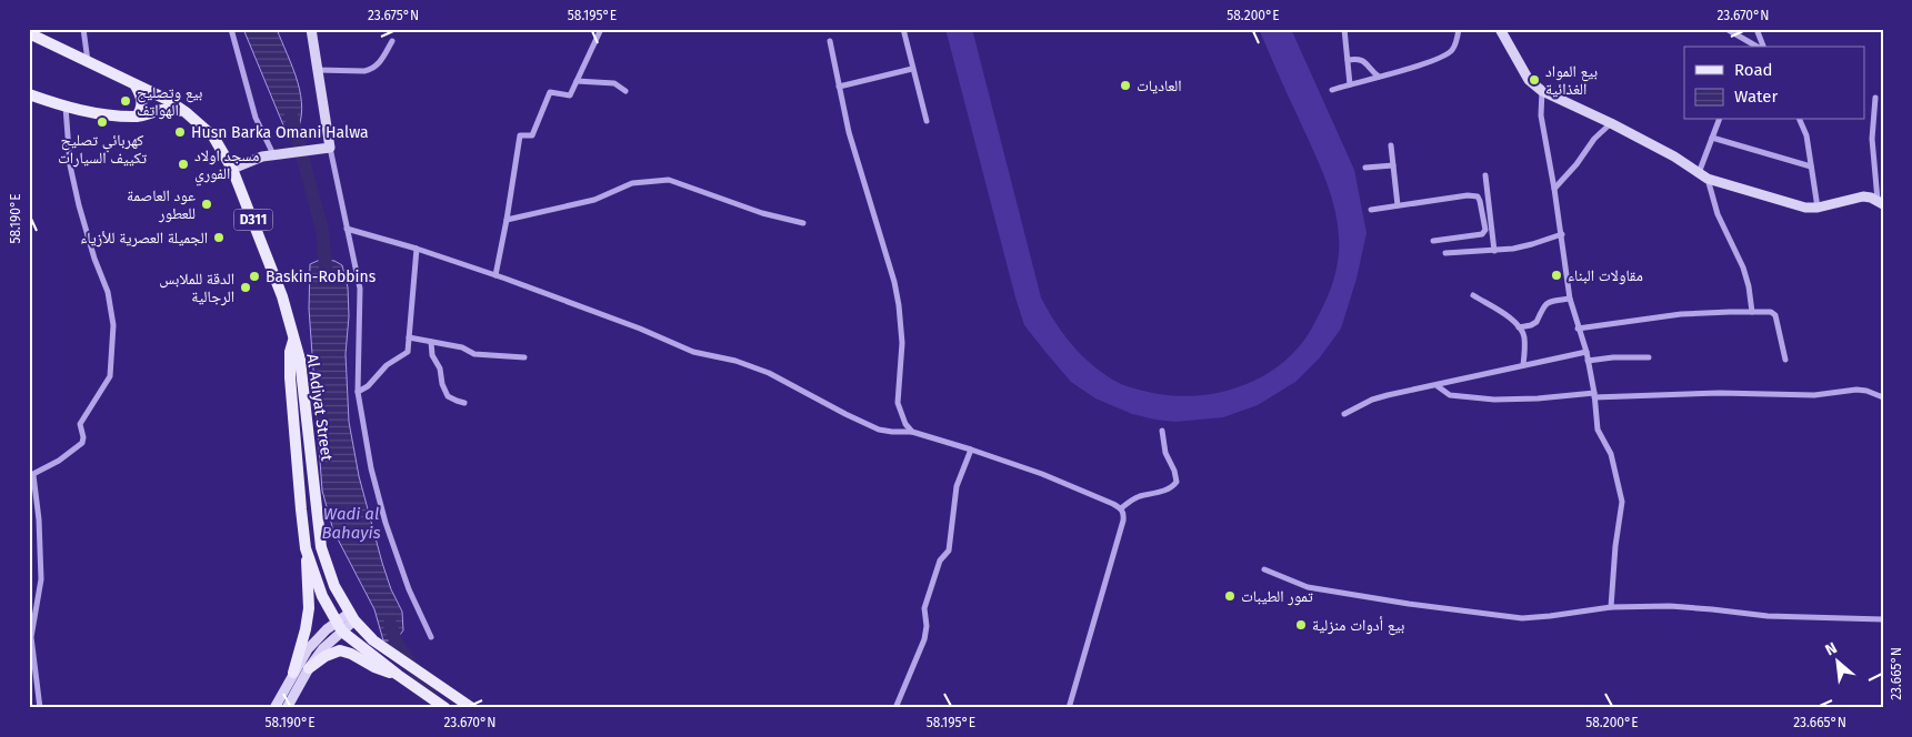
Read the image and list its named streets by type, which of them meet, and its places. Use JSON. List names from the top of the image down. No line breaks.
{"streets":{"main road":["D311","Al Adiyat Street"]},"crossings":[["D311","Al Adiyat Street"]],"water":["Wadi al Bahayis"],"places":["بيع المواد الغذائية","العاديات","بيع وتصليح الهواتف","كهربائي تصليح تكييف السيارات","Husn Barka Omani Halwa","مسجد اولاد الفوري","عود العاصمة للعطور","الجميلة العصرية للأزياء","مقاولات البناء","Baskin-Robbins","الدقة للملابس الرجالية","تمور الطيبات","بيع أدوات منزلية"],"legend":["Road","Water"],"north":"top left","coordinates":["23.675°N","58.195°E","58.200°E","23.670°N","58.190°E","23.665°N"]}
